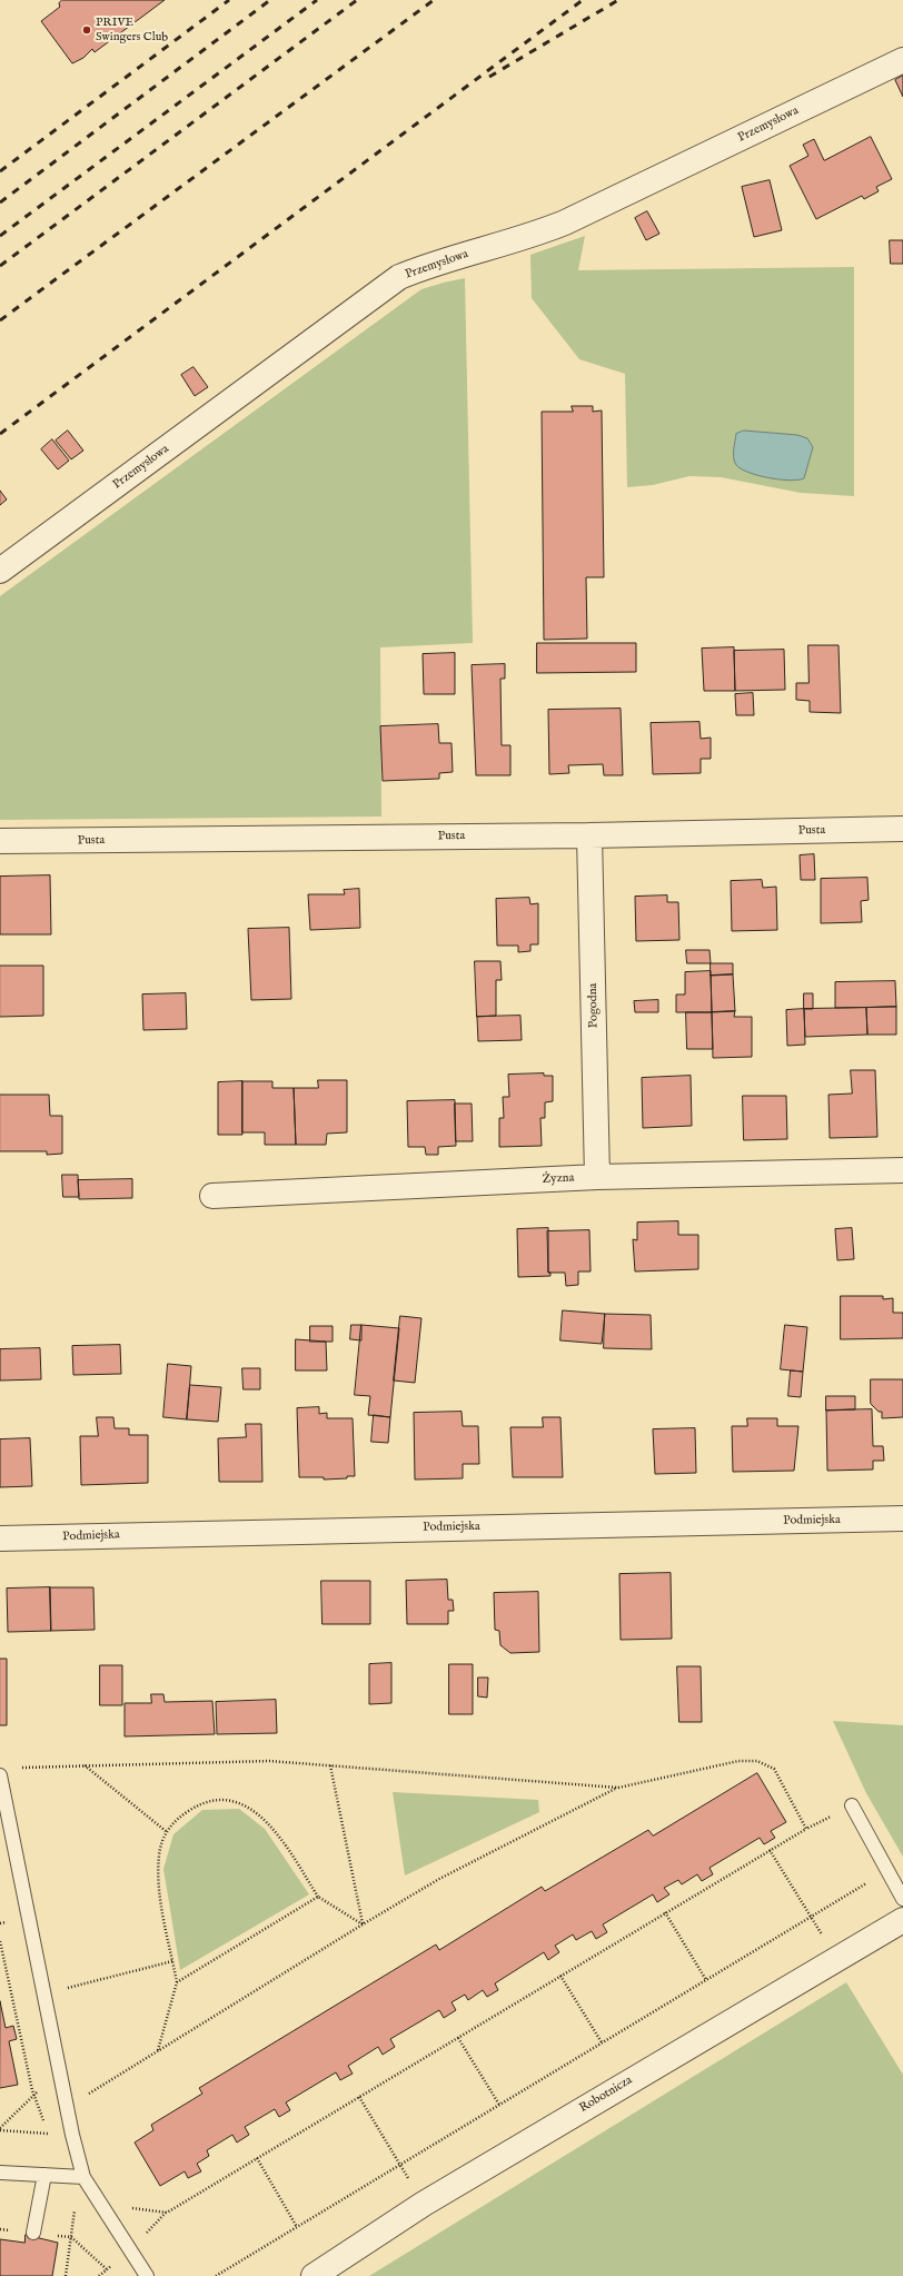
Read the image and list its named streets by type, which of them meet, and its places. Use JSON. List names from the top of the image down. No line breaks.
{"streets":{"street":["Przemysłowa","Pusta","Pogodna","Żyzna","Podmiejska","Robotnicza"]},"crossings":[["Pusta","Pogodna"],["Pogodna","Żyzna"]],"places":["PRIVE Swingers Club"]}
